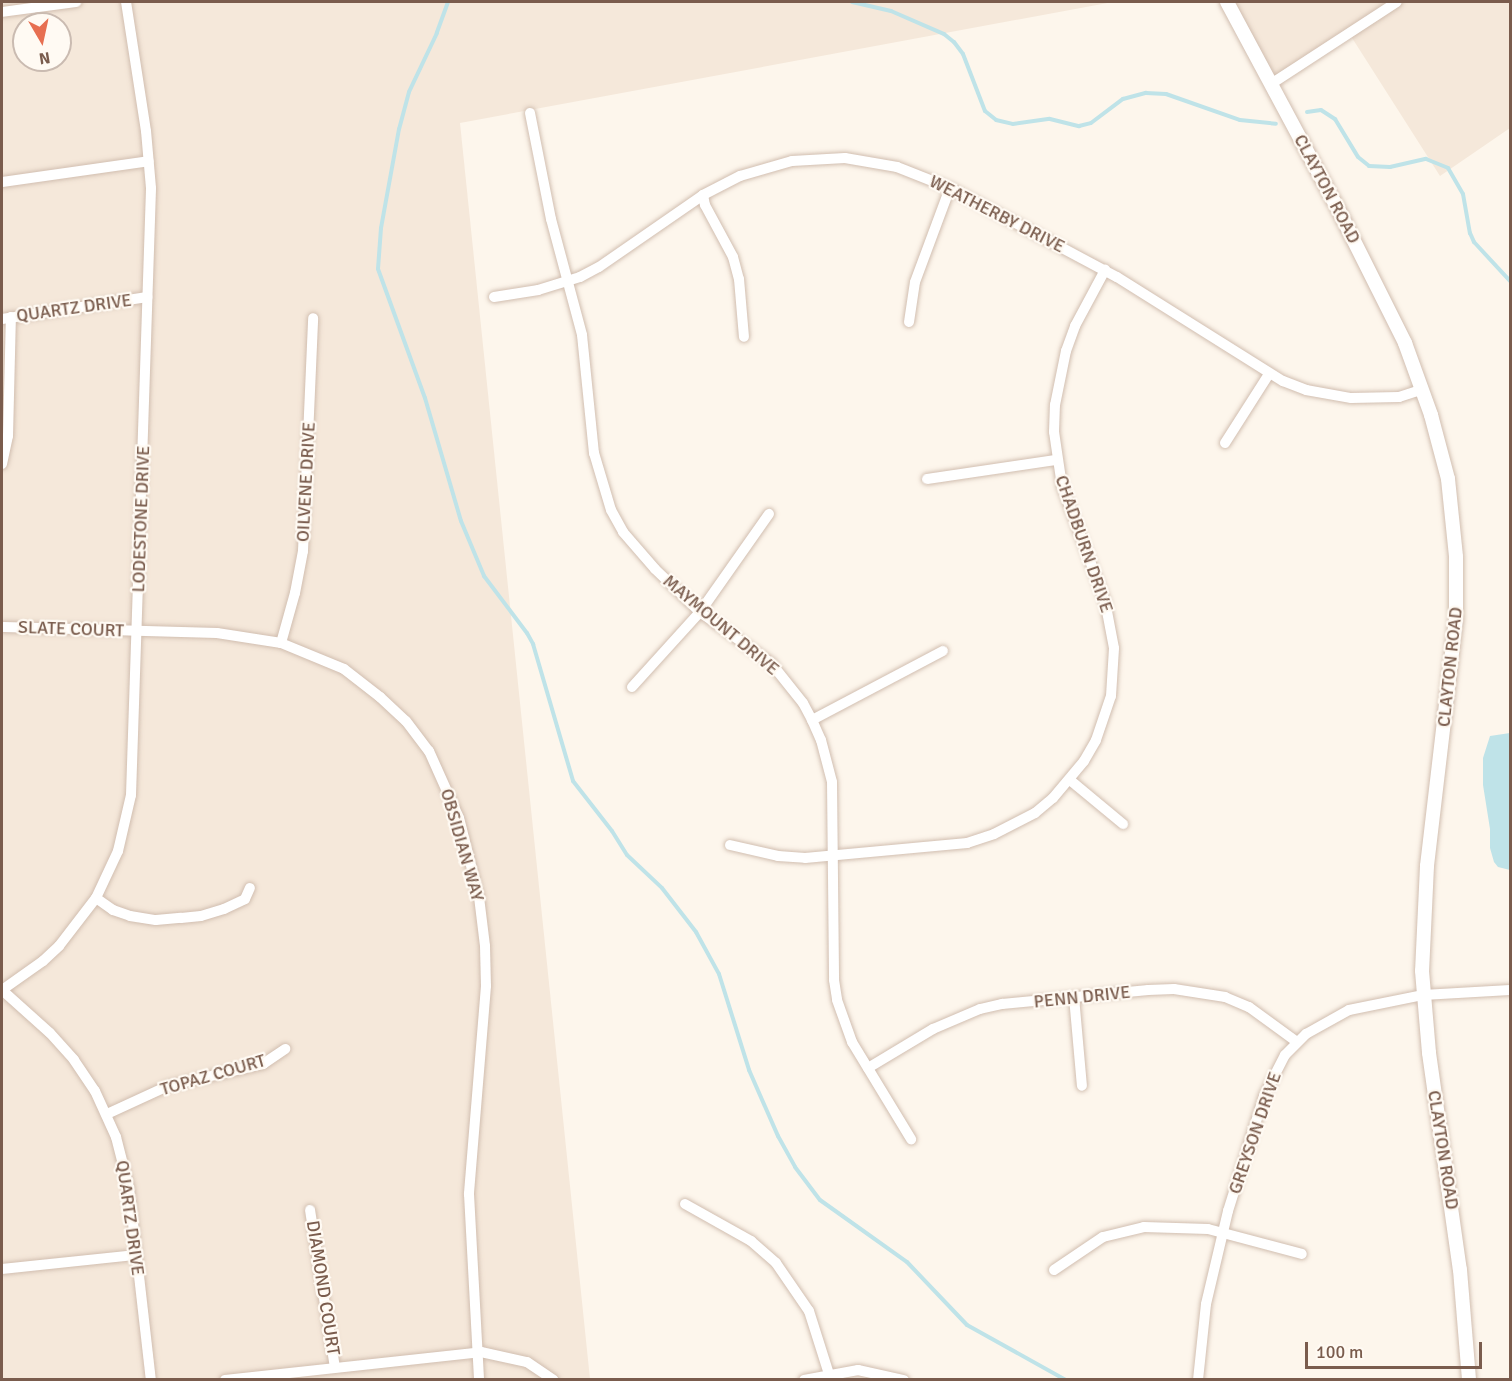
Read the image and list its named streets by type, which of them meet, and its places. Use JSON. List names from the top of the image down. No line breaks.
{"streets":{"street":["CLAYTON ROAD","WEATHERBY DRIVE","QUARTZ DRIVE","OILVENE DRIVE","LODESTONE DRIVE","CHADBURN DRIVE","MAYMOUNT DRIVE","SLATE COURT","OBSIDIAN WAY","PENN DRIVE","TOPAZ COURT","GREYSON DRIVE","DIAMOND COURT"]},"crossings":[["CLAYTON ROAD","WEATHERBY DRIVE"],["CLAYTON ROAD","GREYSON DRIVE"],["WEATHERBY DRIVE","CHADBURN DRIVE"],["WEATHERBY DRIVE","MAYMOUNT DRIVE"],["QUARTZ DRIVE","LODESTONE DRIVE"],["QUARTZ DRIVE","TOPAZ COURT"],["OILVENE DRIVE","OBSIDIAN WAY"],["LODESTONE DRIVE","SLATE COURT"],["LODESTONE DRIVE","OBSIDIAN WAY"],["CHADBURN DRIVE","MAYMOUNT DRIVE"],["MAYMOUNT DRIVE","PENN DRIVE"],["SLATE COURT","OBSIDIAN WAY"],["PENN DRIVE","GREYSON DRIVE"]],"scale_bar":"100 m","north":"bottom"}
